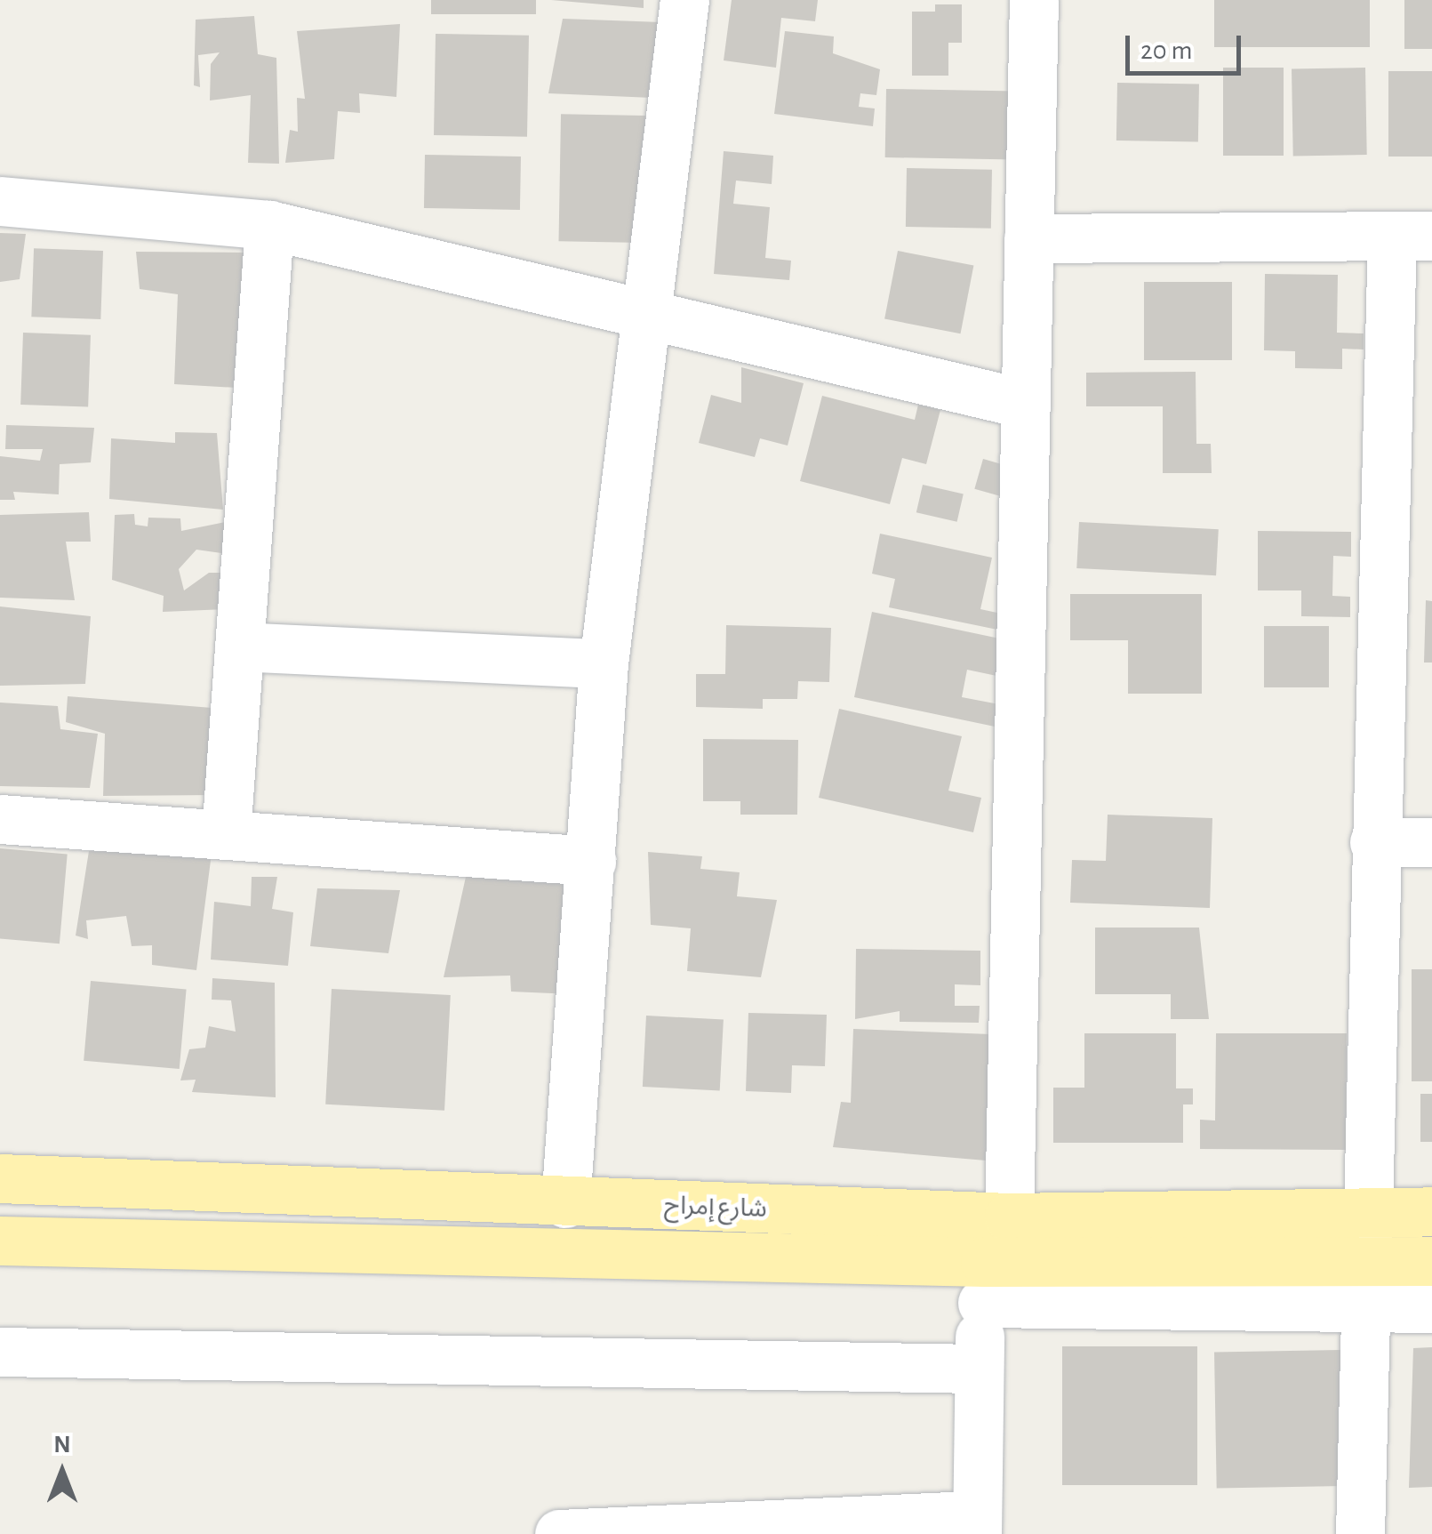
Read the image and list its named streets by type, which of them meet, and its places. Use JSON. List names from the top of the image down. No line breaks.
{"streets":{"main road":["شارع إمراح"]},"scale_bar":"20 m","north":"top"}
